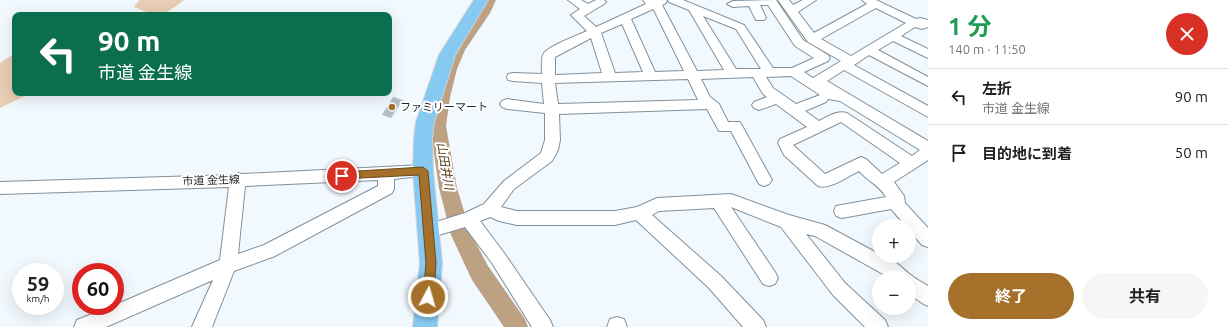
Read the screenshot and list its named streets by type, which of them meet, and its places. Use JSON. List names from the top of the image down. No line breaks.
{"streets":{"street":["市道 金生線"]},"water":["山田井川"],"places":["ファミリーマート"],"page":{"heading":["1 分","140 m · 11:50"],"turn":["90 m","市道 金生線"],"list":[{"name":"左折","note":"市道 金生線","value":"90 m"},{"name":"目的地に到着","value":"50 m"}],"map_buttons":["+","−"],"speed":"59 km/h","limit":"60","buttons":["終了","共有"]}}
